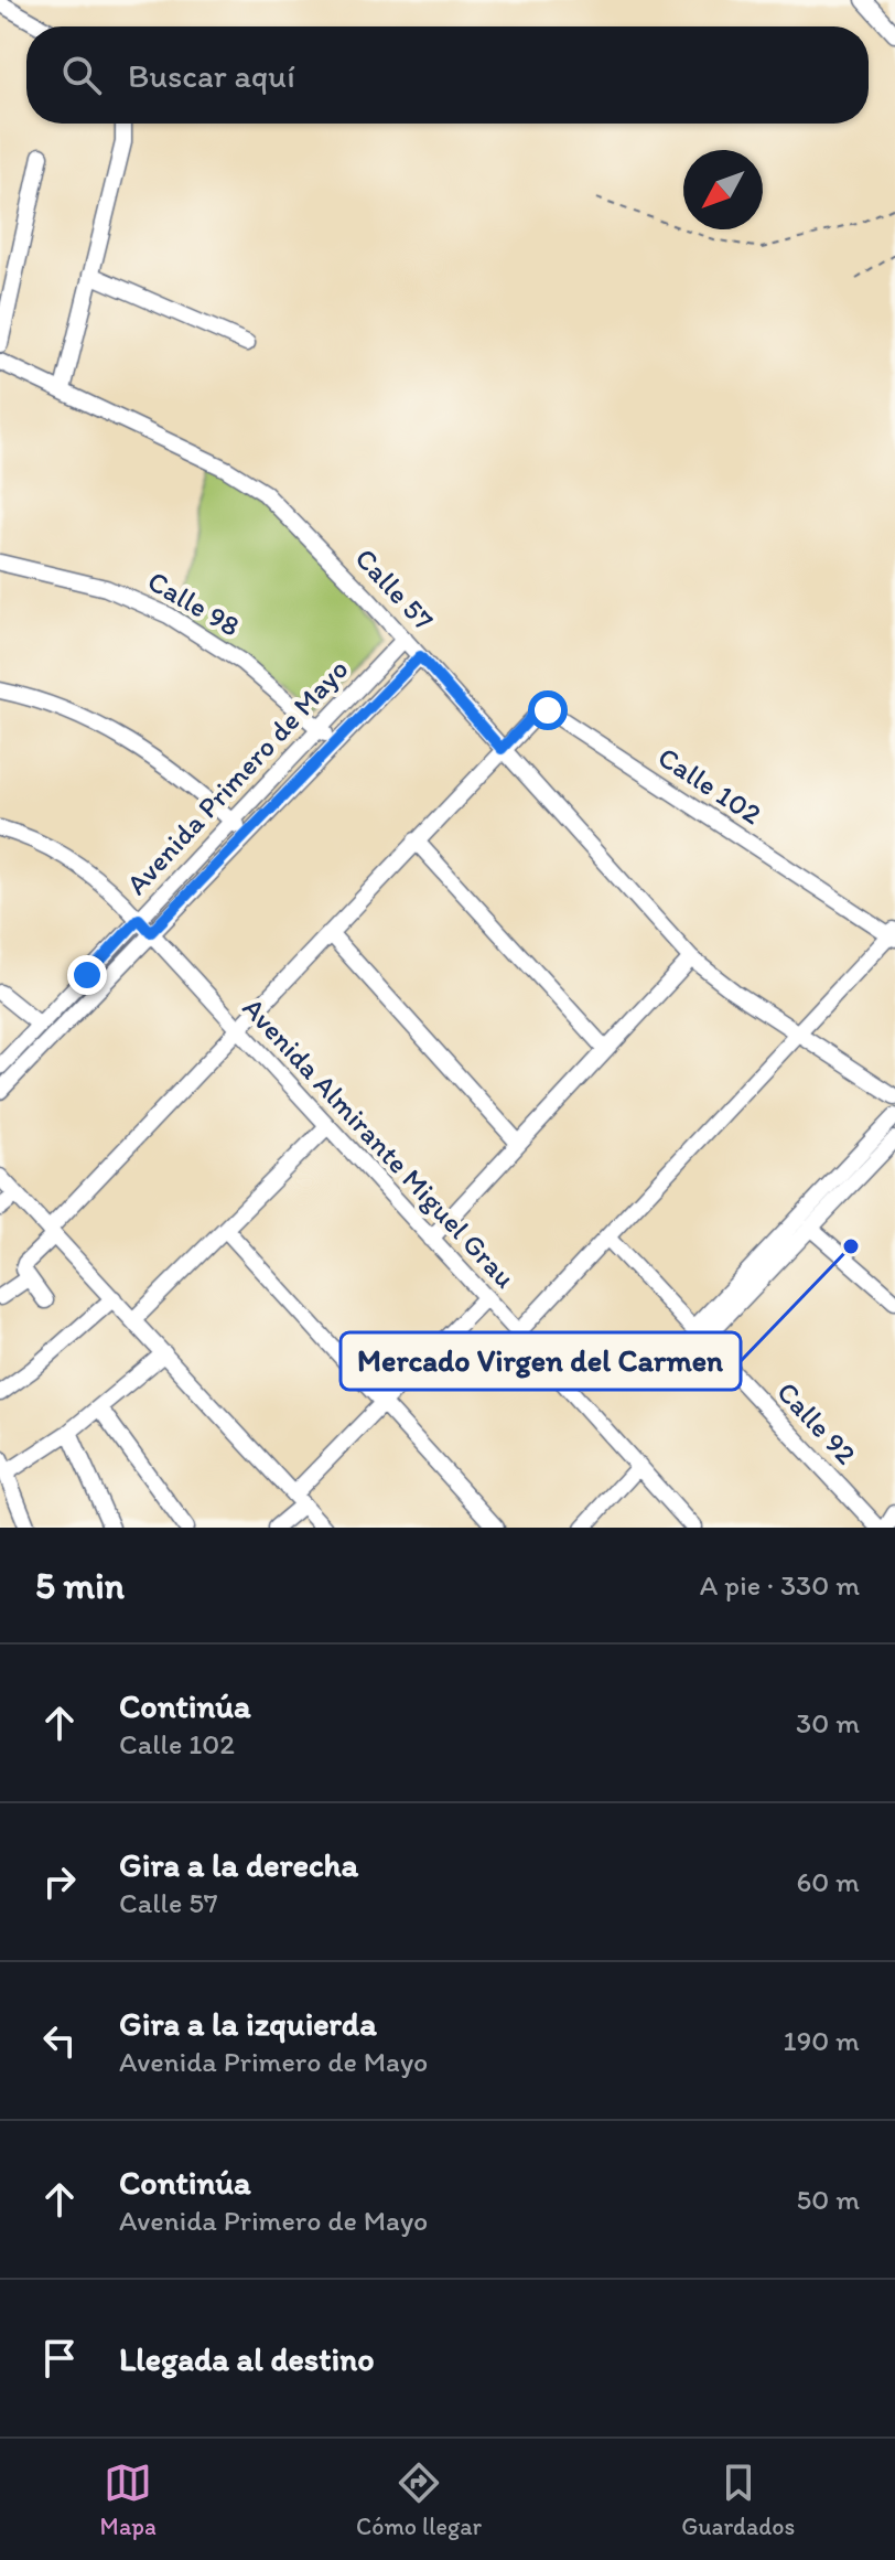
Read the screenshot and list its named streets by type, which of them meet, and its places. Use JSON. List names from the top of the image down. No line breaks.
{"streets":{"street":["Calle 57","Calle 98","Avenida Primero de Mayo","Calle 102","Avenida Almirante Miguel Grau","Calle 92"]},"crossings":[["Calle 57","Avenida Primero de Mayo"],["Calle 57","Calle 102"],["Calle 98","Avenida Primero de Mayo"],["Avenida Primero de Mayo","Avenida Almirante Miguel Grau"]],"places":["Mercado Virgen del Carmen"],"north":"bottom left","page":{"search":"Buscar aquí","heading":["5 min","A pie · 330 m"],"list":[["Continúa","Calle 102","30 m"],["Gira a la derecha","Calle 57","60 m"],["Gira a la izquierda","Avenida Primero de Mayo","190 m"],["Continúa","Avenida Primero de Mayo","50 m"],"Llegada al destino"],"nav":["Mapa","Cómo llegar","Guardados"]}}
